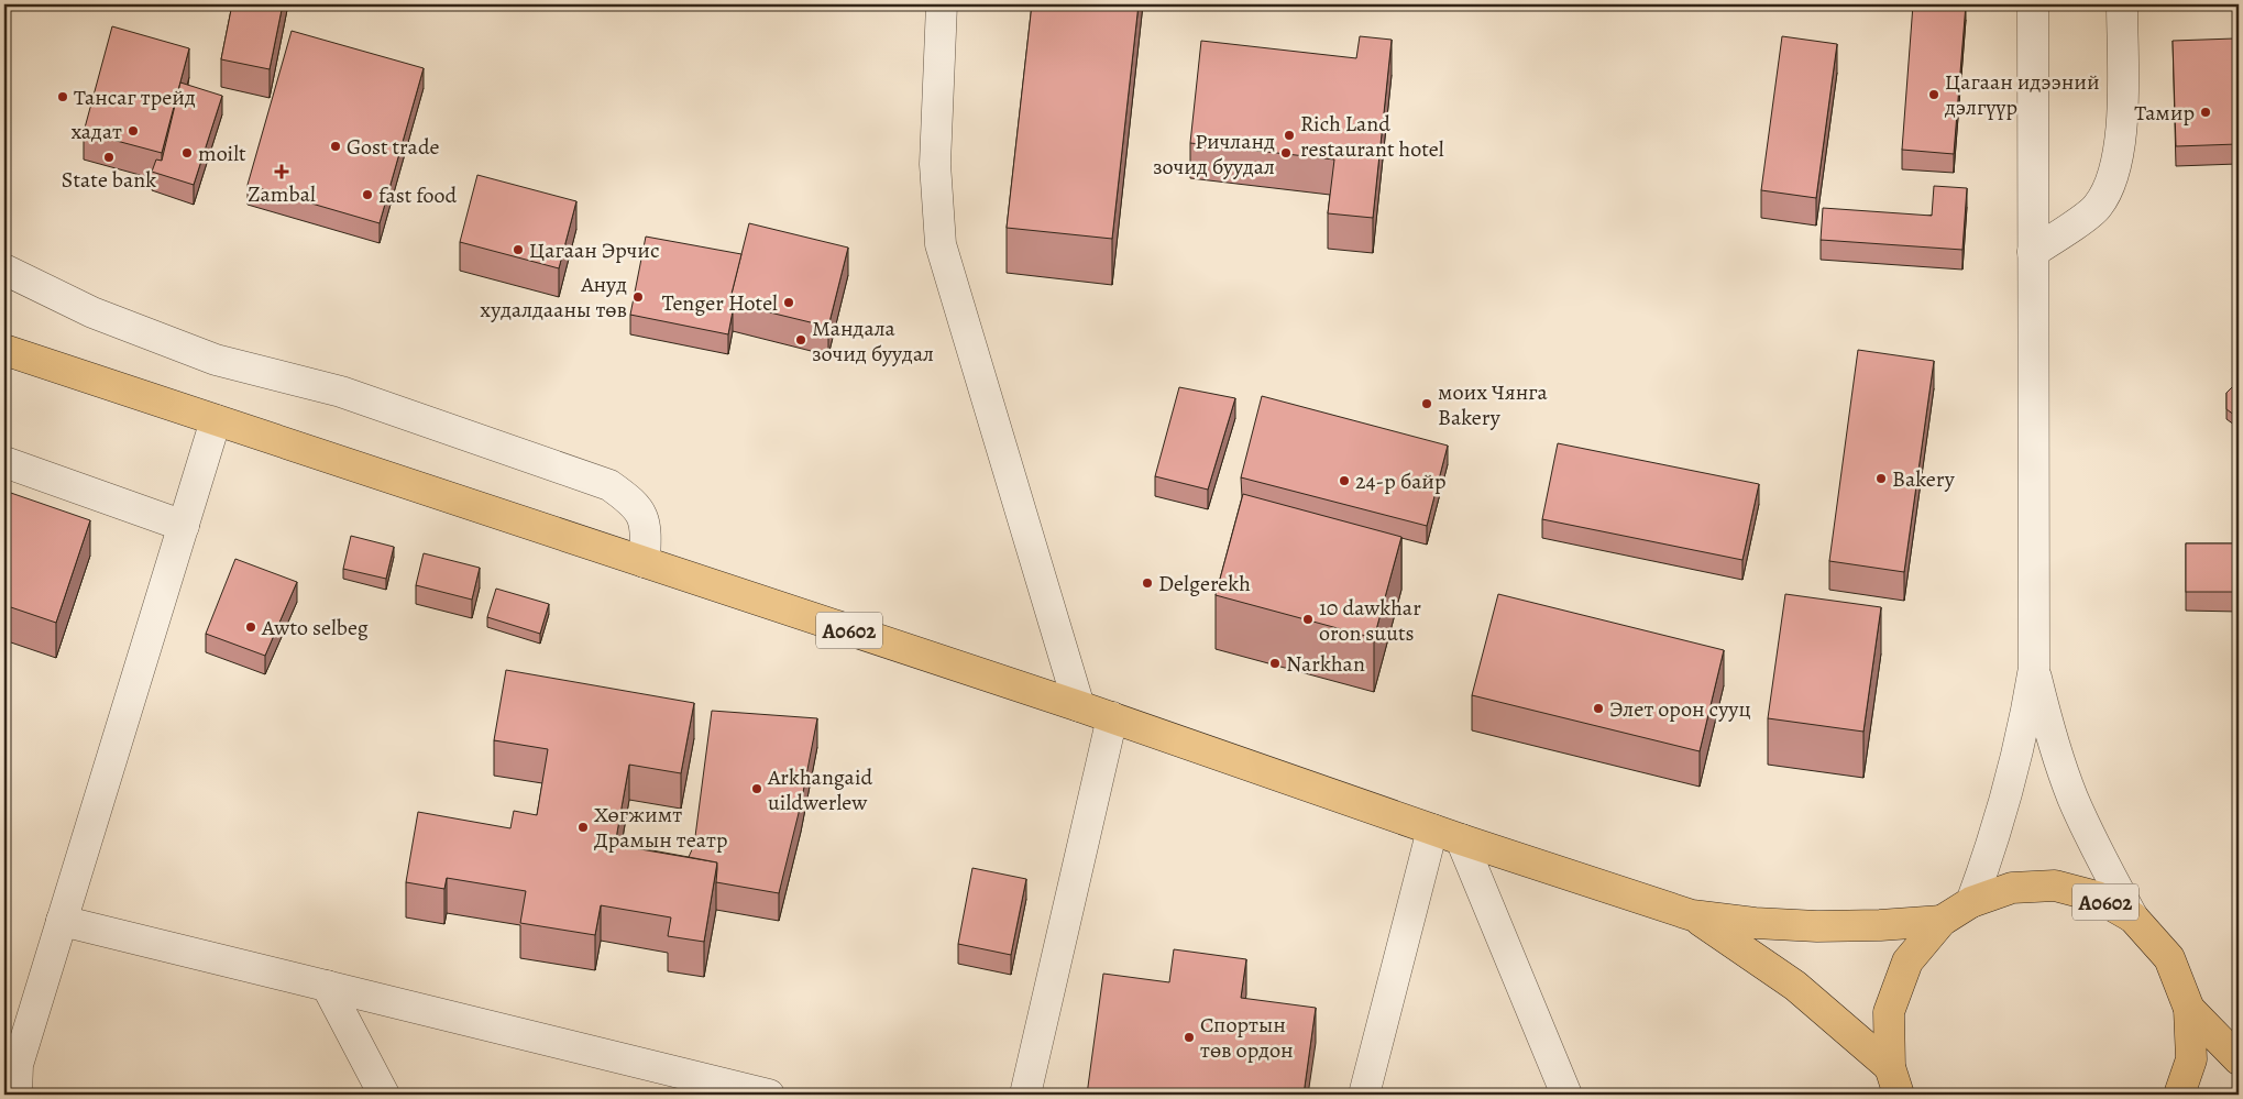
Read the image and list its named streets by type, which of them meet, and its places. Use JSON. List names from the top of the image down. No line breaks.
{"streets":{"highway":["A0602"]},"places":{"other":["Цагаан идээний дэлгүүр","Тансаг трейд","Тамир","хадат","Rich Land restaurant hotel","Gost trade","moilt","Ричланд зочид буудал","State bank","fast food","Цагаан Эрчис","Ануд худалдааны төв","Tenger Hotel","Мандала зочид буудал","моих Чянга Bakery","Bakery","24-р байр","Delgerekh","10 dawkhar oron suuts","Awto selbeg","Narkhan","Элет орон сууц","Arkhangaid uildwerlew","Хөгжимт Драмын театр","Спортын төв ордон"],"health":["Zambal"]}}
